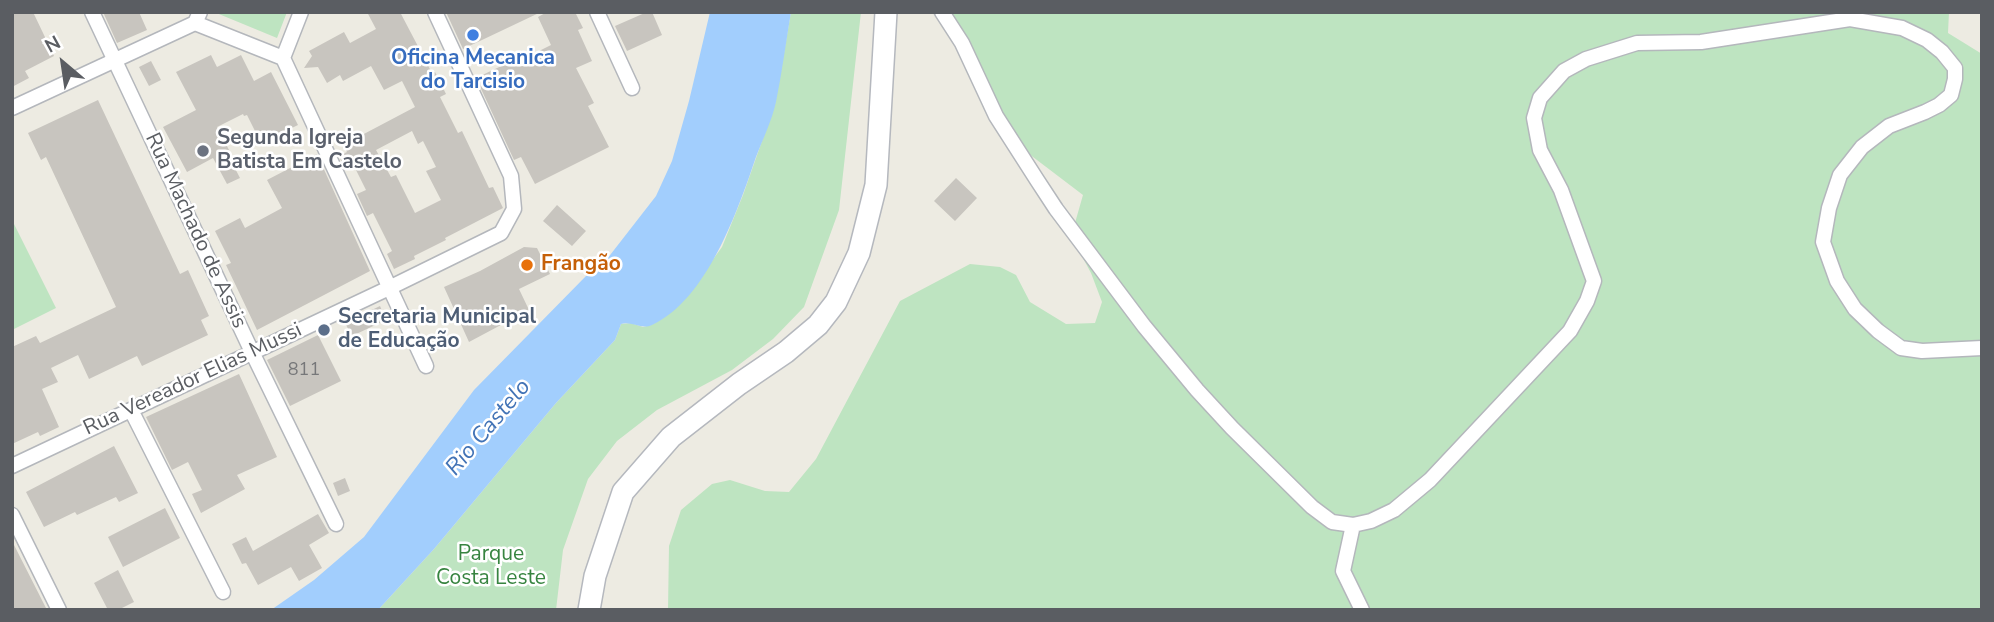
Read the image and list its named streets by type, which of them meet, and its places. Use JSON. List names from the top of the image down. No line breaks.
{"streets":{"street":["Rua Machado de Assis","Rua Vereador Elias Mussi"]},"crossings":[["Rua Machado de Assis","Rua Vereador Elias Mussi"]],"water":["Rio Castelo"],"parks":["Parque Costa Leste"],"places":["Oficina Mecanica do Tarcisio","Segunda Igreja Batista Em Castelo","Frangão","Secretaria Municipal de Educação"],"house_numbers":["811"],"north":"top left"}
